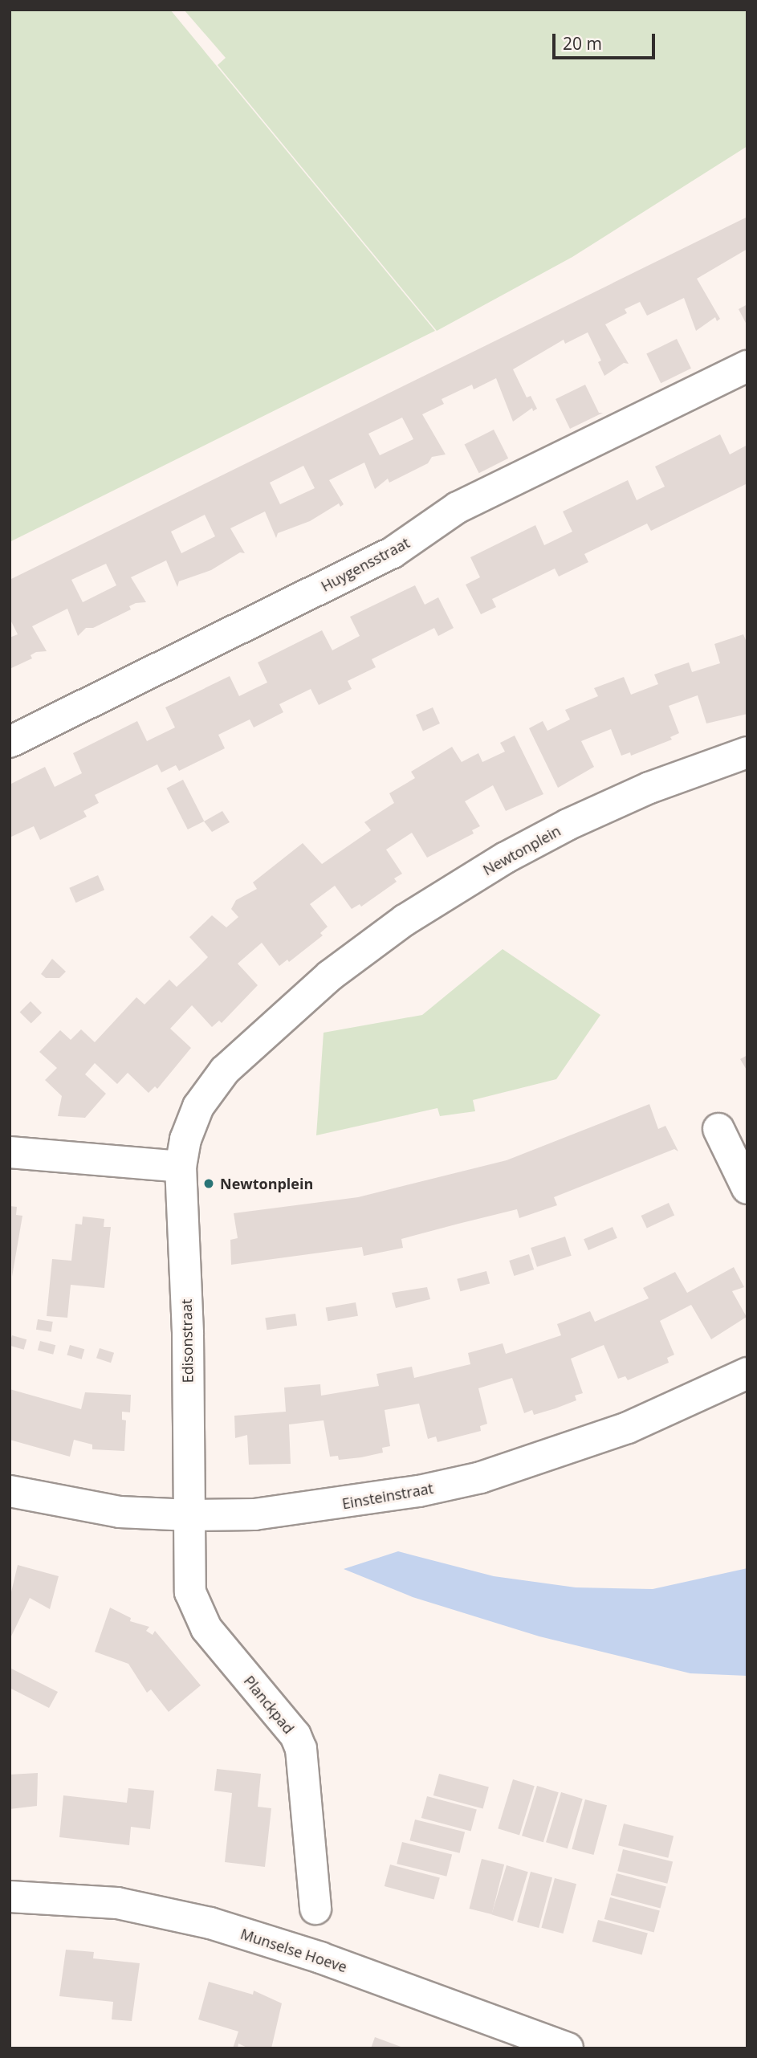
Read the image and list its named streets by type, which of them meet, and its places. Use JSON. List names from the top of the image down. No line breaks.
{"streets":{"street":["Huygensstraat","Newtonplein","Edisonstraat","Einsteinstraat","Planckpad","Munselse Hoeve"]},"crossings":[["Newtonplein","Edisonstraat"],["Edisonstraat","Einsteinstraat"],["Edisonstraat","Planckpad"],["Einsteinstraat","Planckpad"]],"places":["Newtonplein"],"scale_bar":"20 m"}
